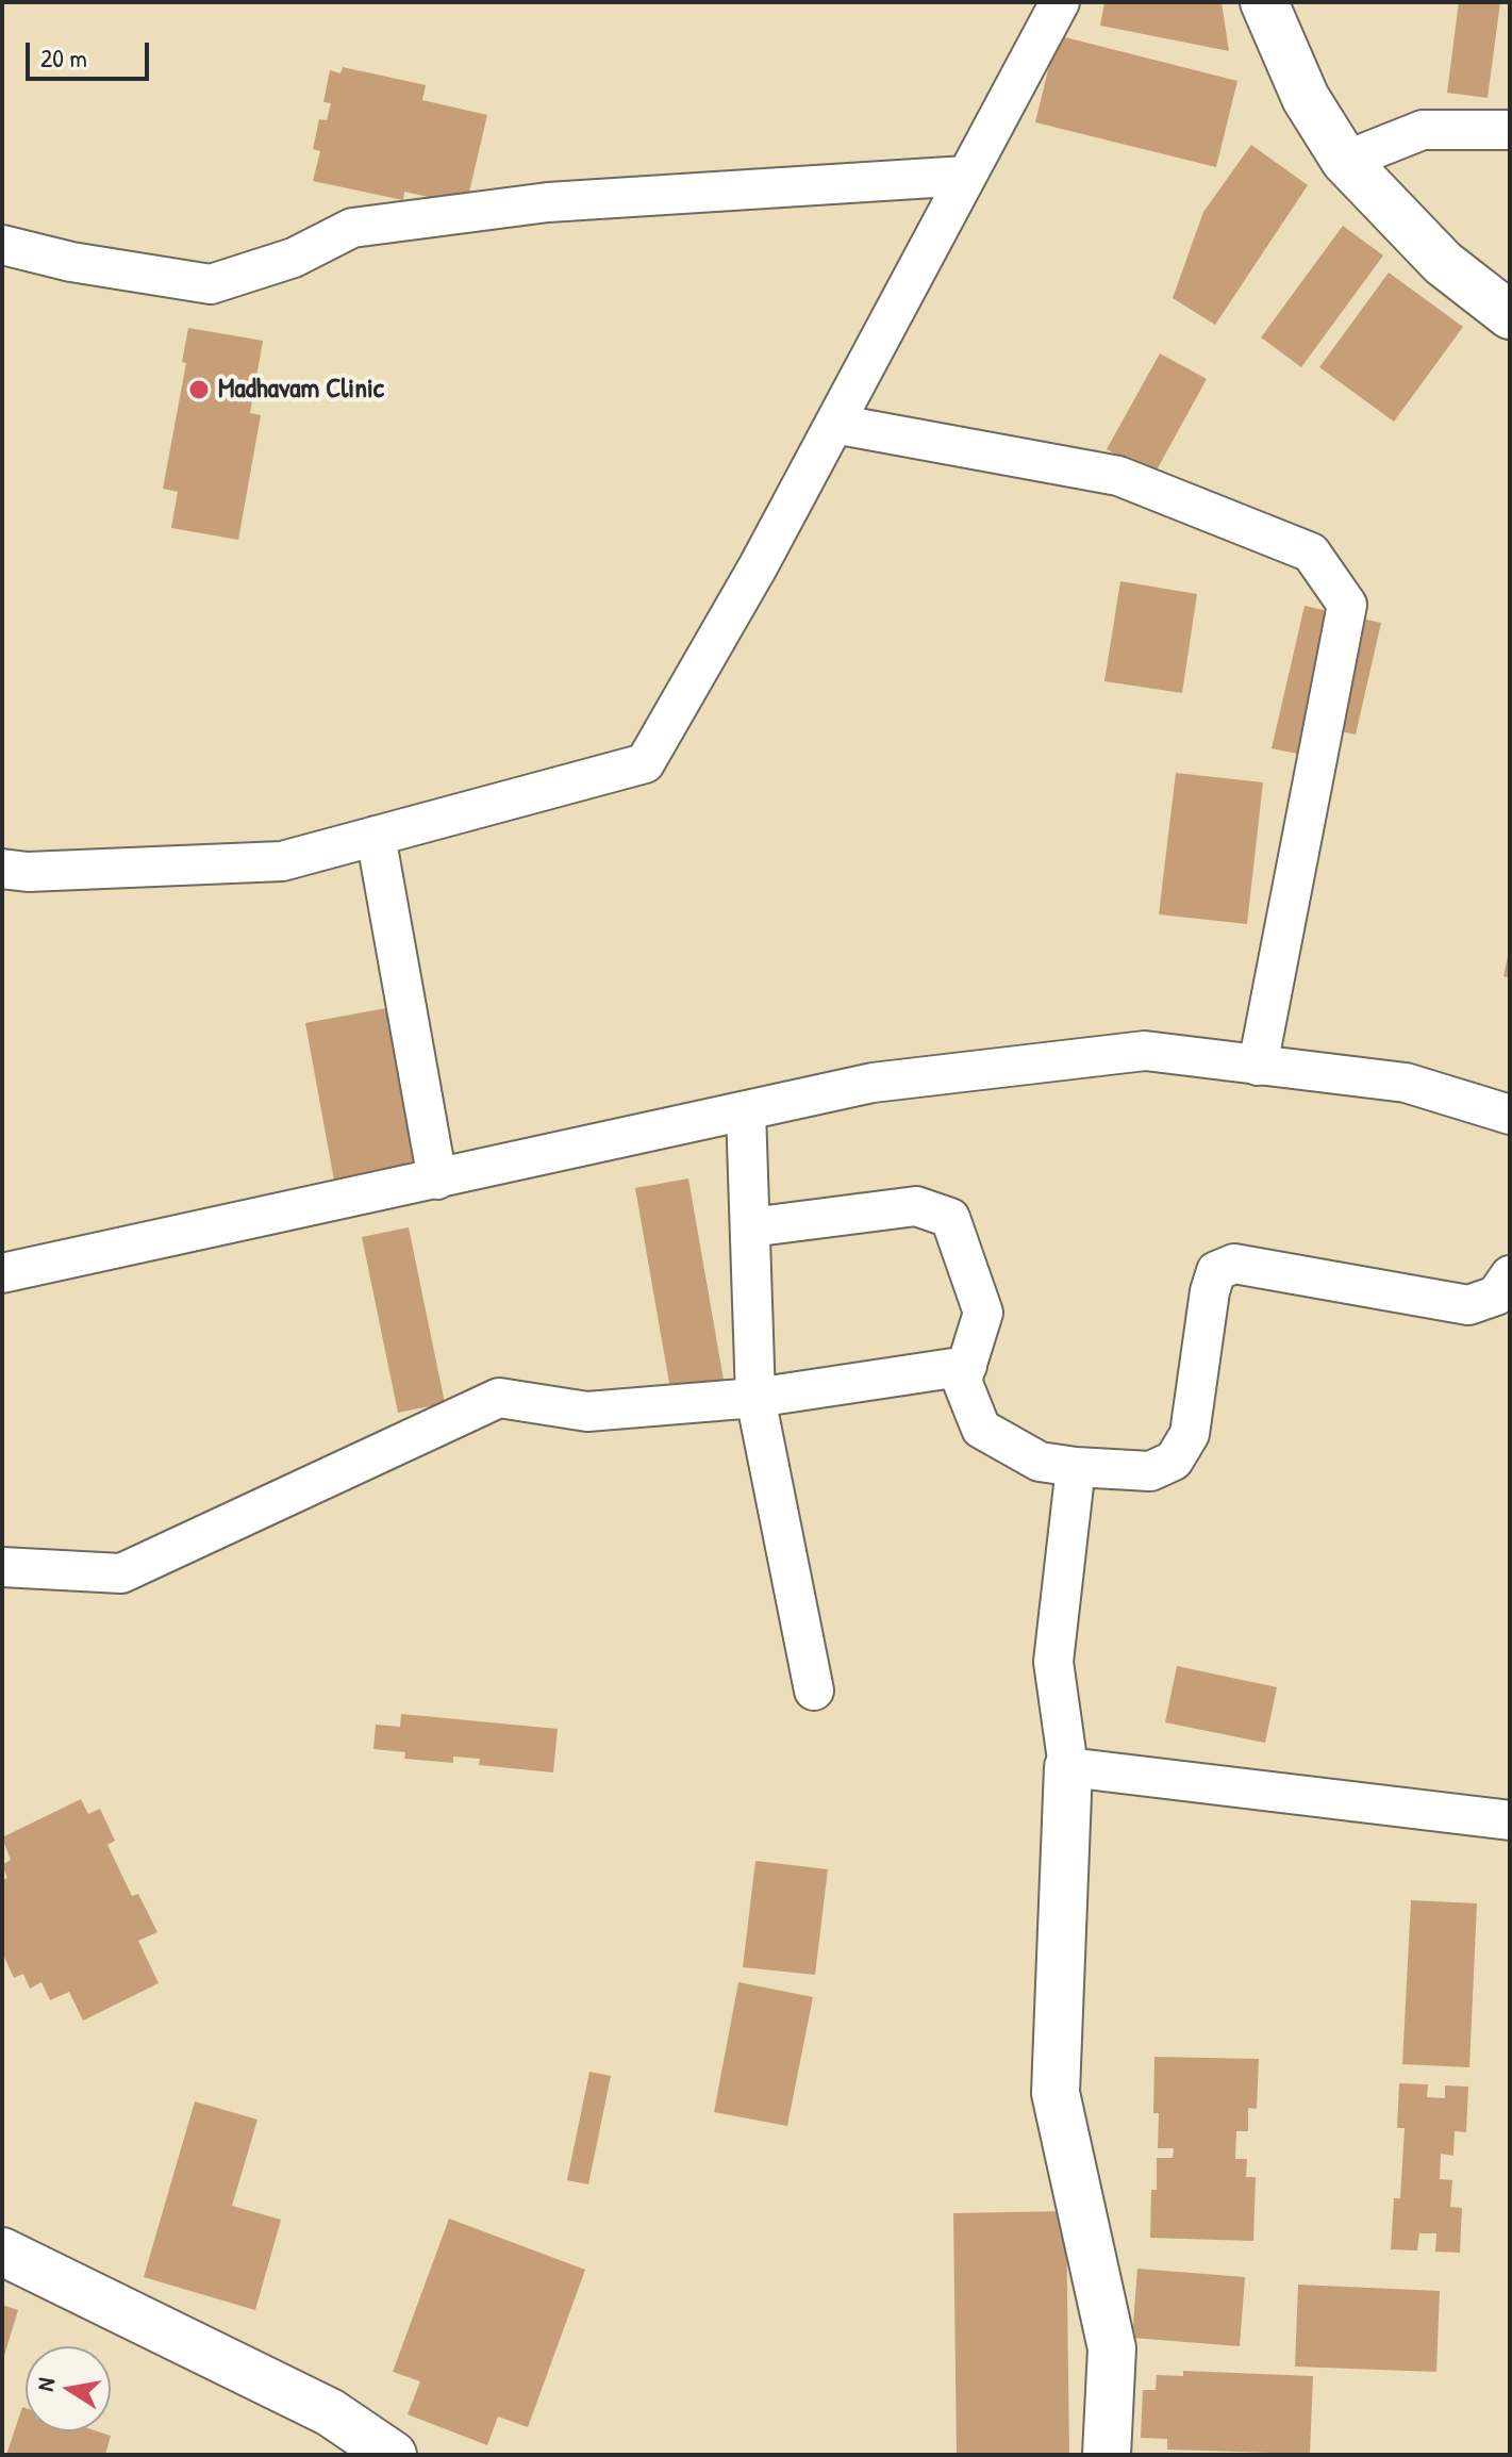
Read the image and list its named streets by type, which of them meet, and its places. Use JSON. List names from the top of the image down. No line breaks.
{"places":["Madhavam Clinic"],"scale_bar":"20 m","north":"left"}
